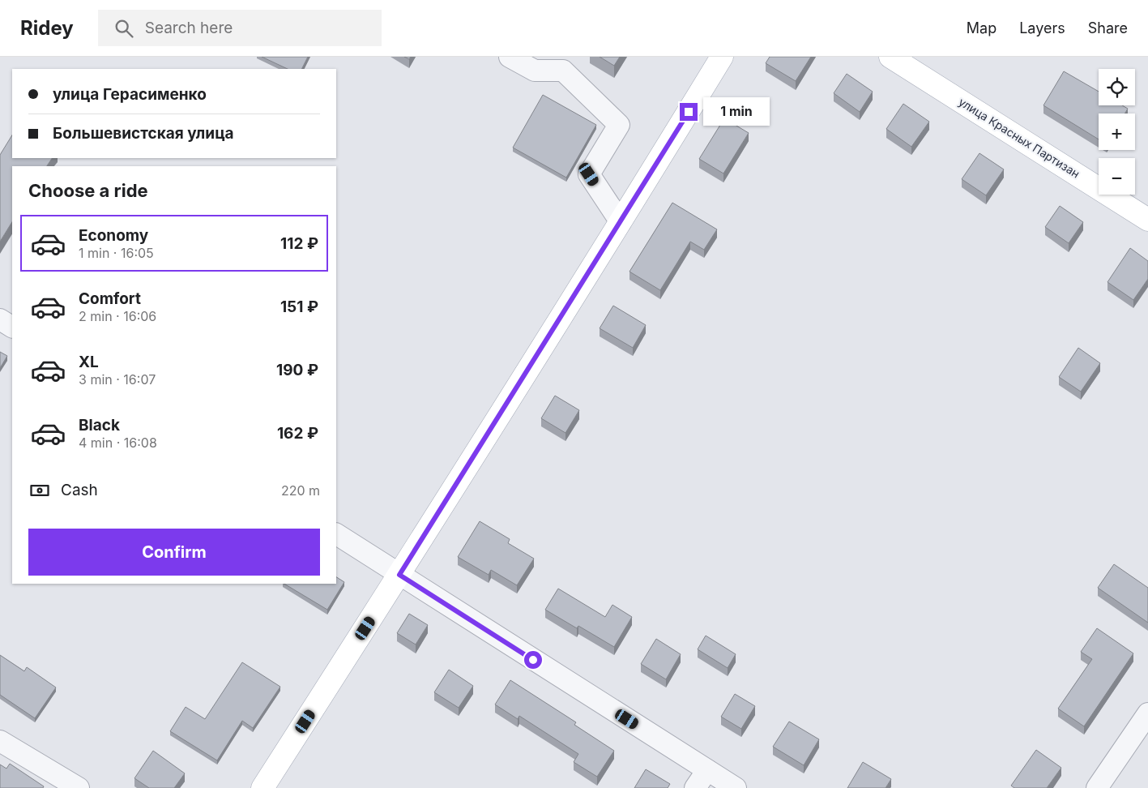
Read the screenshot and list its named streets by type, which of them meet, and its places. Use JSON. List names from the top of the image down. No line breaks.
{"streets":{"main road":["улица Красных Партизан"]},"page":{"header":"Ridey","search":"Search here","nav":["Map","Layers","Share"],"map_buttons":["+","−"],"banner":["улица Герасименко","Большевистская улица"],"bubble":"1 min","heading":"Choose a ride","list":[{"name":"Economy","note":"1 min · 16:05","value":"112 ₽"},{"name":"Comfort","note":"2 min · 16:06","value":"151 ₽"},{"name":"XL","note":"3 min · 16:07","value":"190 ₽"},{"name":"Black","note":"4 min · 16:08","value":"162 ₽"}],"pay":["Cash","220 m"],"buttons":"Confirm"}}
